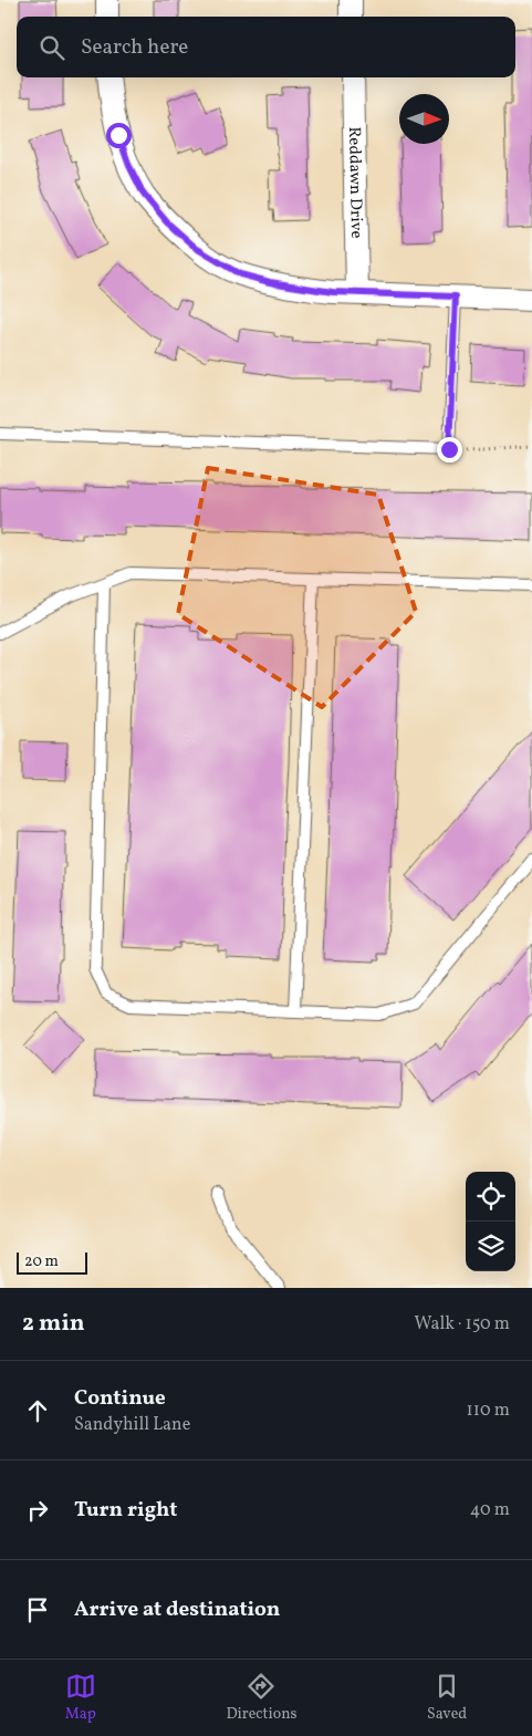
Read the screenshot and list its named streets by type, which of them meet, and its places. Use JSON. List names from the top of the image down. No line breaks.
{"streets":{"street":["Reddawn Drive"]},"scale_bar":"20 m","north":"right","page":{"search":"Search here","scale":"20 m","heading":["2 min","Walk · 150 m"],"list":[["Continue","Sandyhill Lane","110 m"],["Turn right","40 m"],"Arrive at destination"],"nav":["Map","Directions","Saved"]}}
